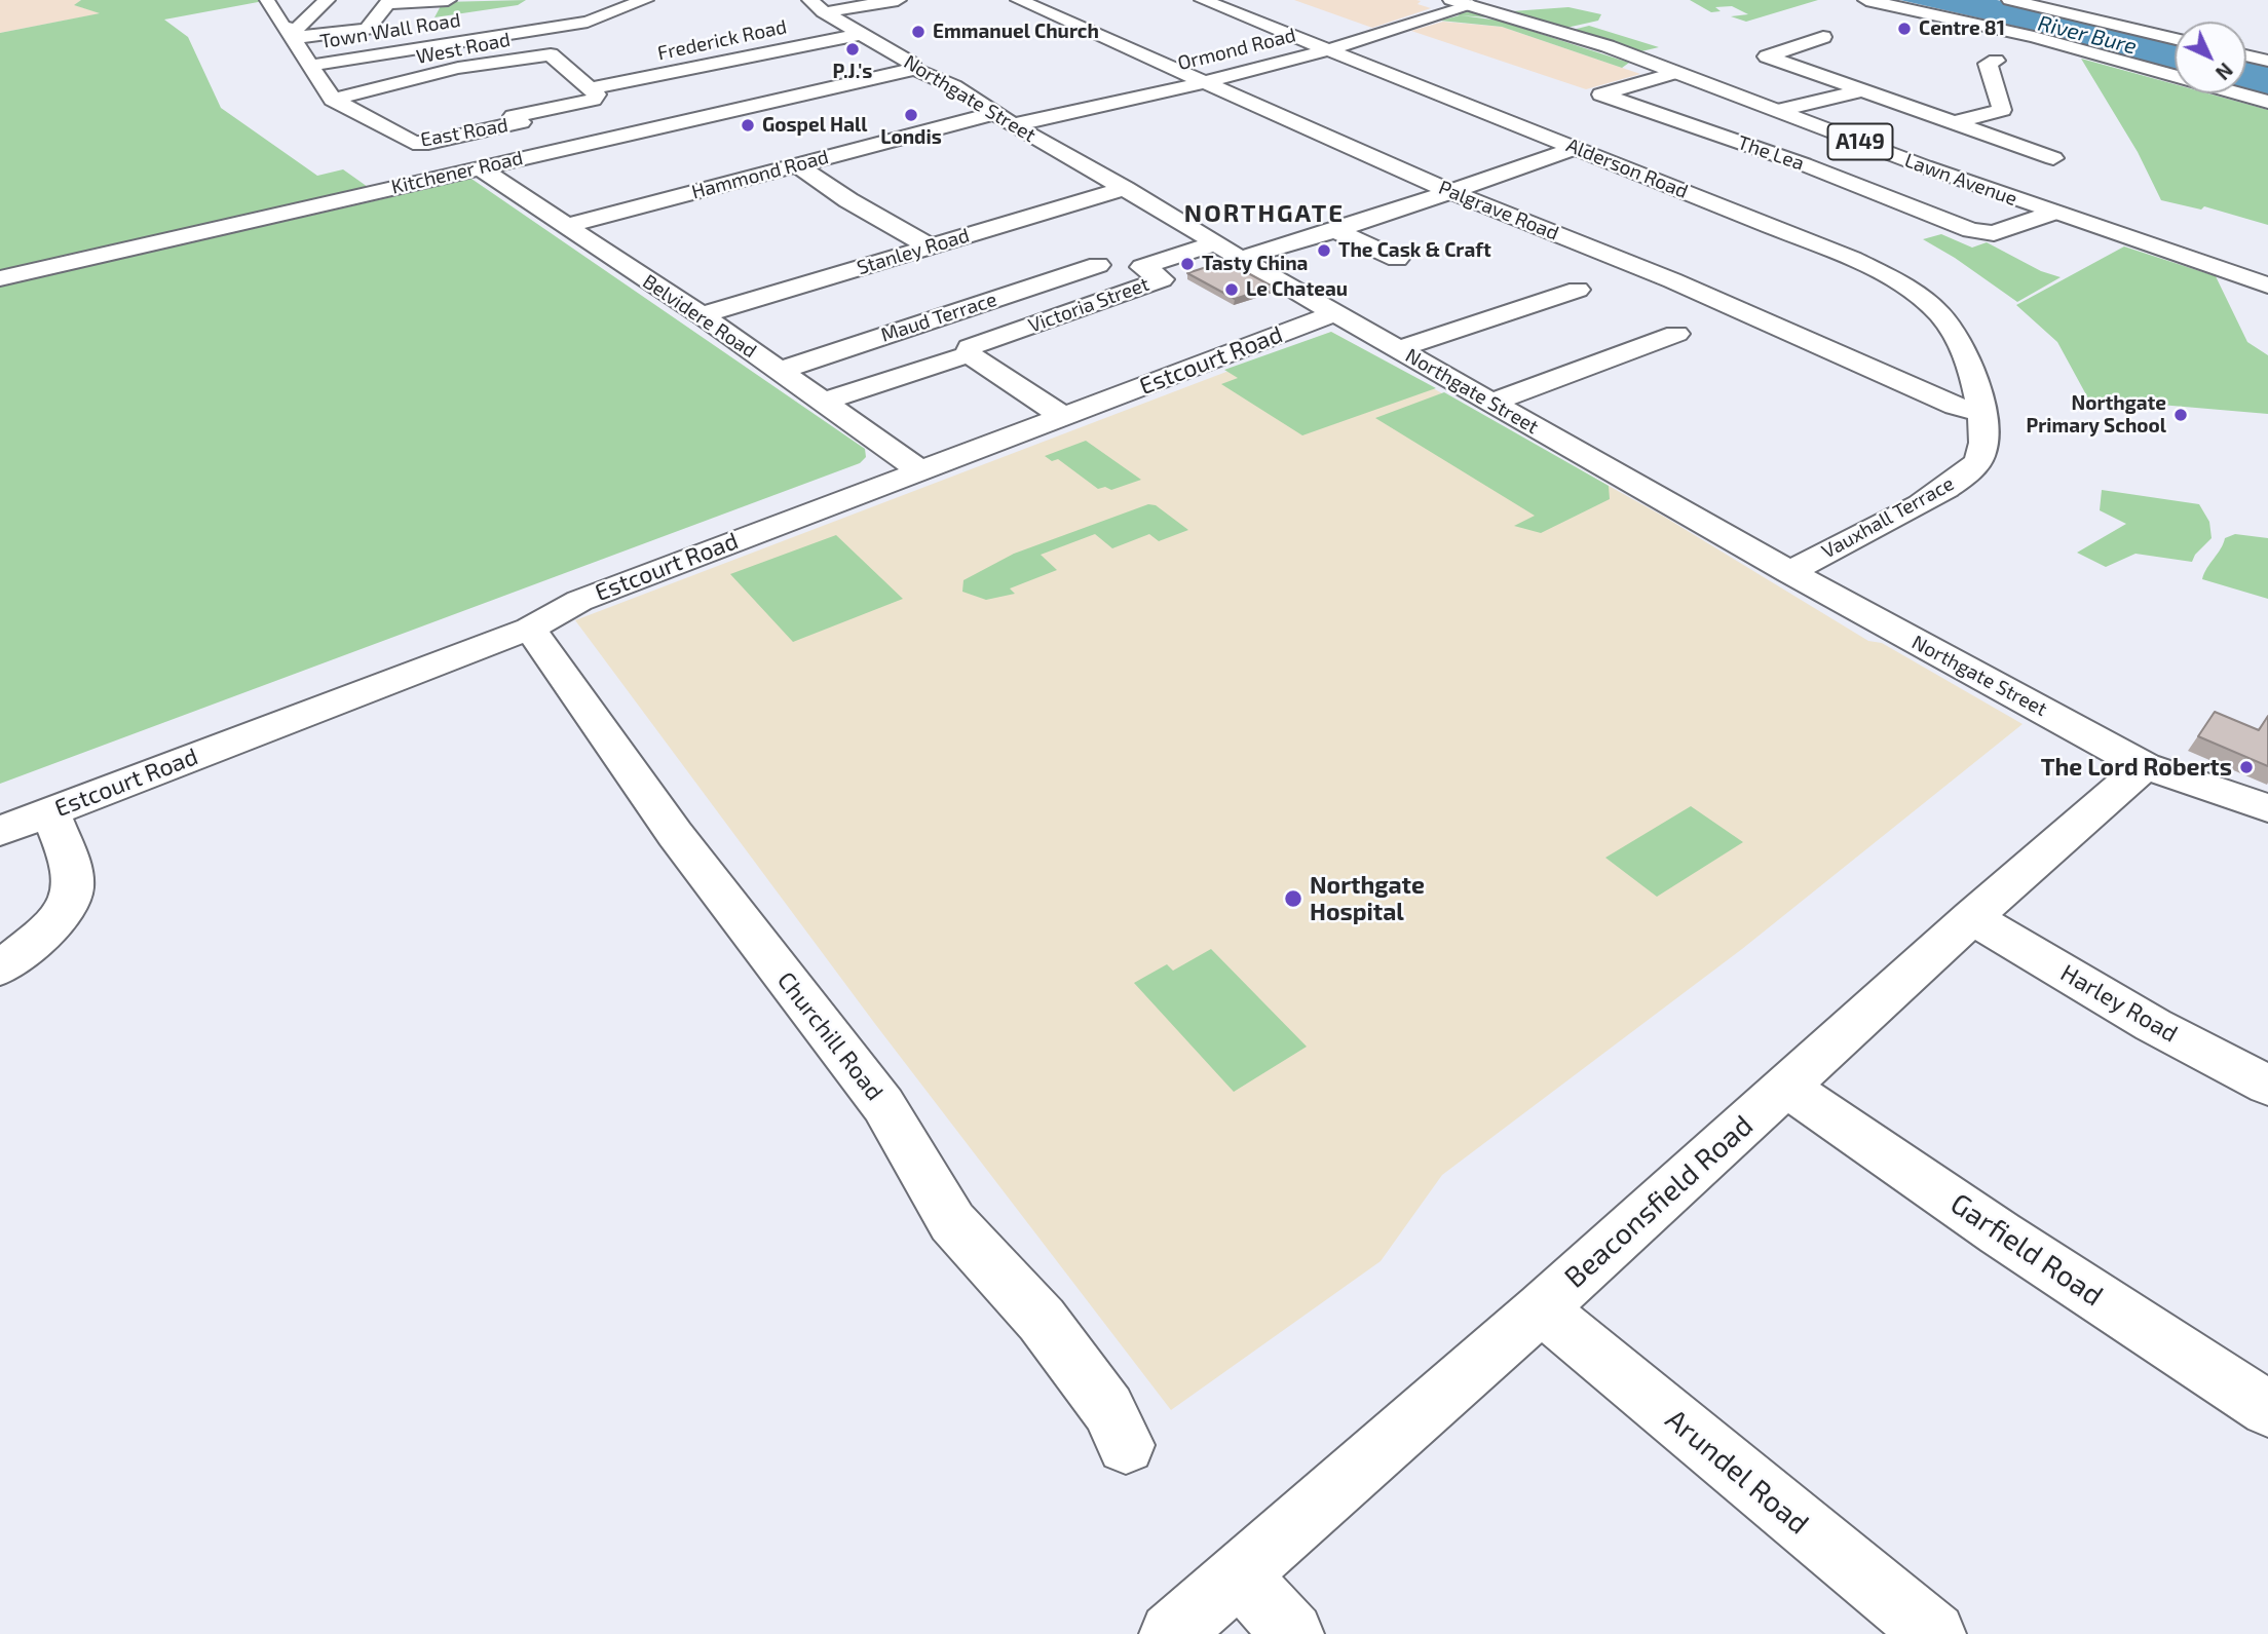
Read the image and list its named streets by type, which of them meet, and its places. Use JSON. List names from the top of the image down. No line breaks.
{"streets":{"street":["Town Wall Road","Frederick Road","West Road","Ormond Road","Northgate Street","East Road","A149","The Lea","Alderson Road","Kitchener Road","Hammond Road","Lawn Avenue","Palgrave Road","Stanley Road","Victoria Street","Belvidere Road","Maud Terrace","Estcourt Road","Vauxhall Terrace","Harley Road","Churchill Road","Beaconsfield Road","Garfield Road","Arundel Road"]},"crossings":[["Town Wall Road","East Road"],["Frederick Road","West Road"],["Frederick Road","Northgate Street"],["Frederick Road","East Road"],["West Road","East Road"],["Ormond Road","Northgate Street"],["Ormond Road","Alderson Road"],["Ormond Road","Hammond Road"],["Ormond Road","Lawn Avenue"],["Ormond Road","Palgrave Road"],["Northgate Street","Kitchener Road"],["Northgate Street","Hammond Road"],["Northgate Street","Stanley Road"],["Northgate Street","Victoria Street"],["Northgate Street","Estcourt Road"],["Northgate Street","Vauxhall Terrace"],["Northgate Street","Beaconsfield Road"],["The Lea","Lawn Avenue"],["Alderson Road","Palgrave Road"],["Alderson Road","Vauxhall Terrace"],["Kitchener Road","Belvidere Road"],["Hammond Road","Belvidere Road"],["Palgrave Road","Vauxhall Terrace"],["Stanley Road","Belvidere Road"],["Belvidere Road","Maud Terrace"],["Belvidere Road","Estcourt Road"],["Estcourt Road","Churchill Road"],["Harley Road","Beaconsfield Road"],["Beaconsfield Road","Garfield Road"],["Beaconsfield Road","Arundel Road"]],"districts":["NORTHGATE"],"water":["River Bure"],"places":["Centre 81","Emmanuel Church","P.J.'s","Londis","Gospel Hall","The Cask & Craft","Tasty China","Le Chateau","Northgate Primary School","The Lord Roberts","Northgate Hospital"],"north":"bottom right"}
